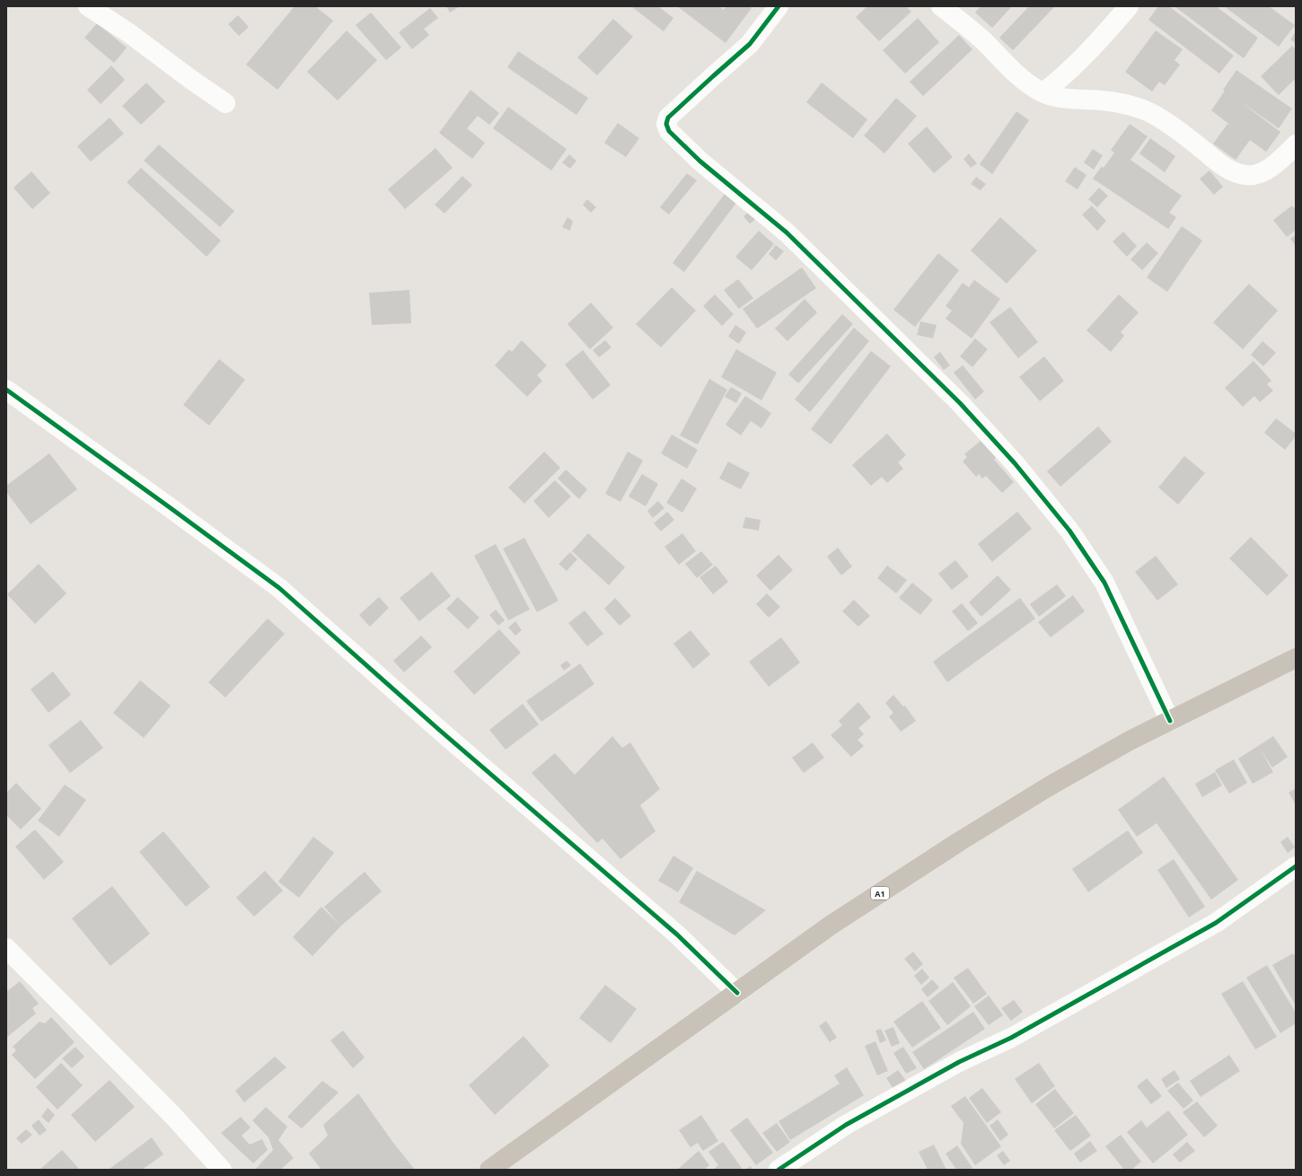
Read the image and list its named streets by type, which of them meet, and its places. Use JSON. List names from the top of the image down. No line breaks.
{"streets":{"highway":["A1"]}}
